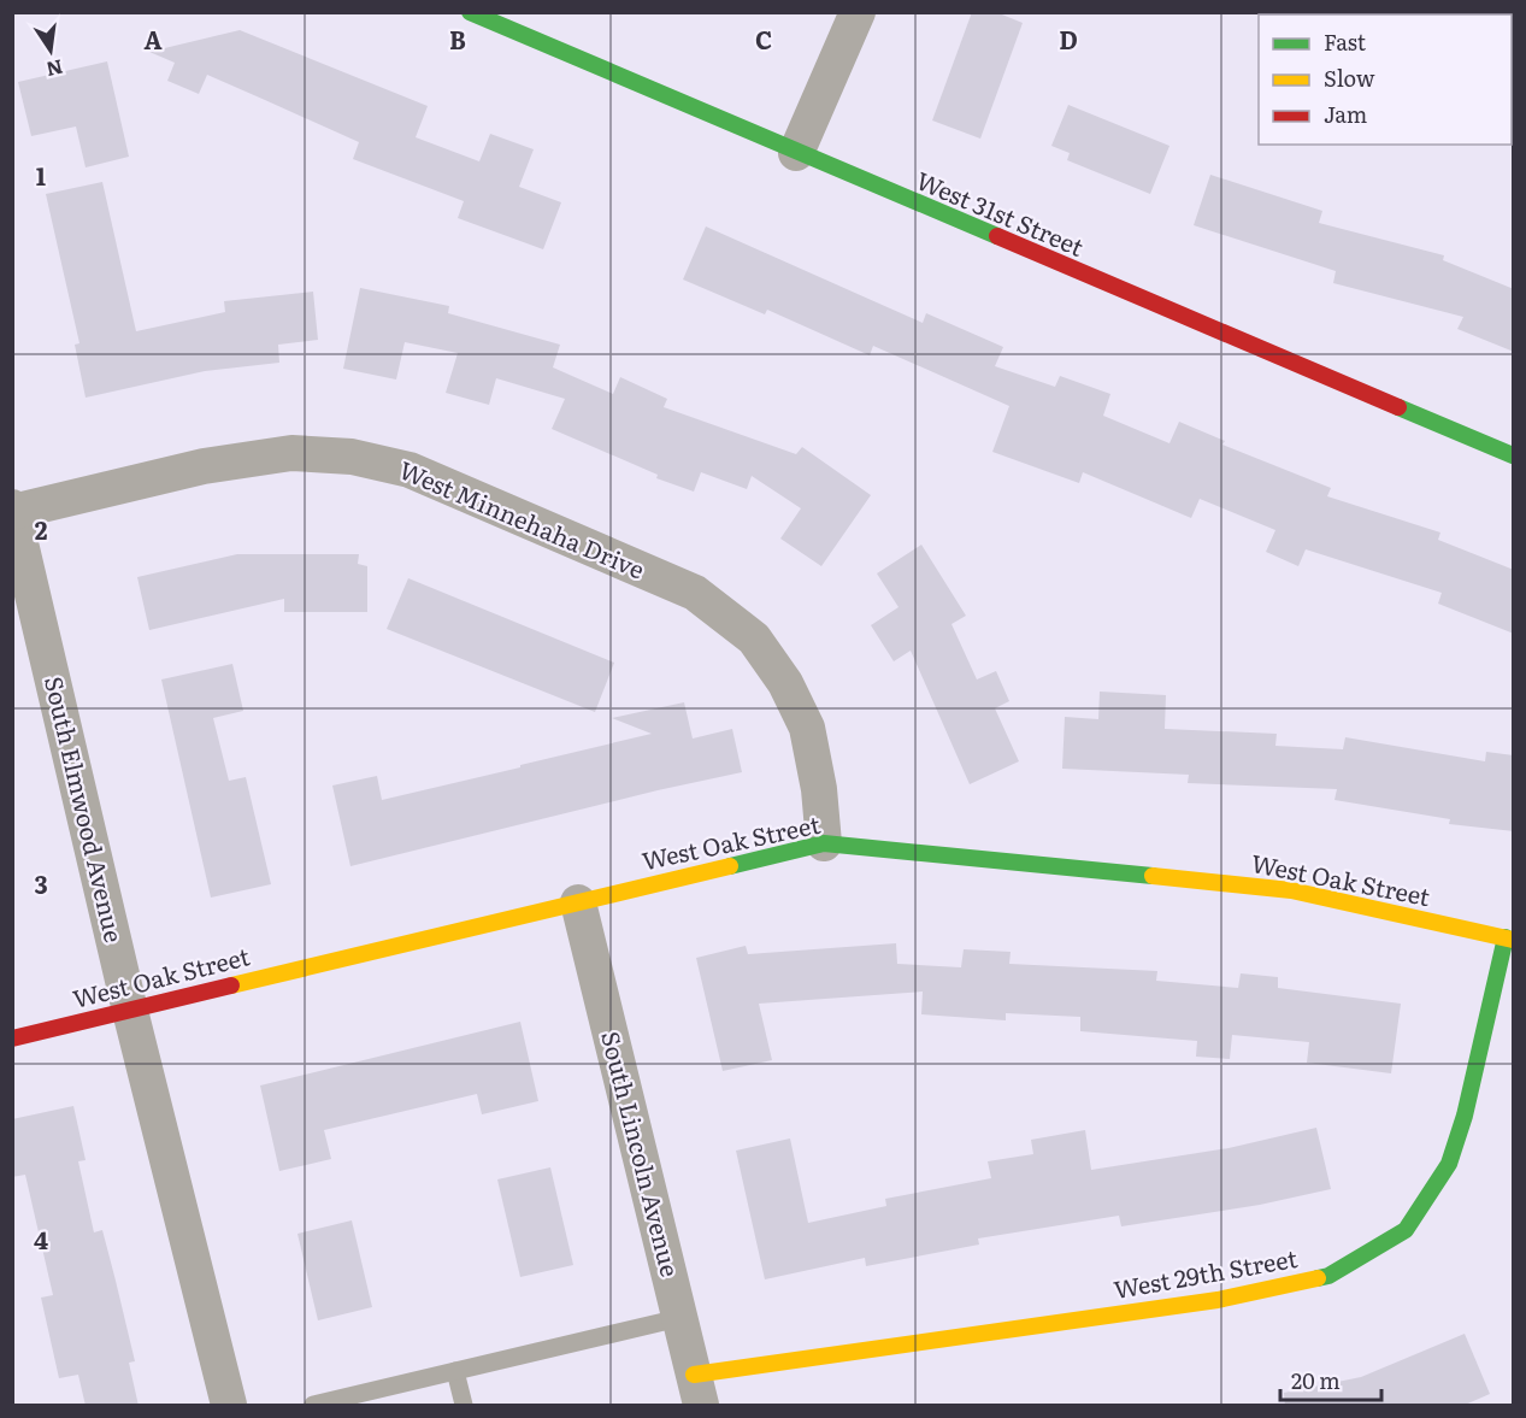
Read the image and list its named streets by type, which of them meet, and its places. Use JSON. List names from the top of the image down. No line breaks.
{"streets":{"street":["West 31st Street","West Minnehaha Drive","South Elmwood Avenue","West Oak Street","South Lincoln Avenue","West 29th Street"]},"crossings":[["West Minnehaha Drive","South Elmwood Avenue"],["West Minnehaha Drive","West Oak Street"],["South Elmwood Avenue","West Oak Street"],["West Oak Street","South Lincoln Avenue"],["West Oak Street","West 29th Street"],["South Lincoln Avenue","West 29th Street"]],"legend":["Fast","Slow","Jam"],"scale_bar":"20 m","north":"bottom","grid":{"columns":["A","B","C","D"],"rows":["1","2","3","4"]}}
